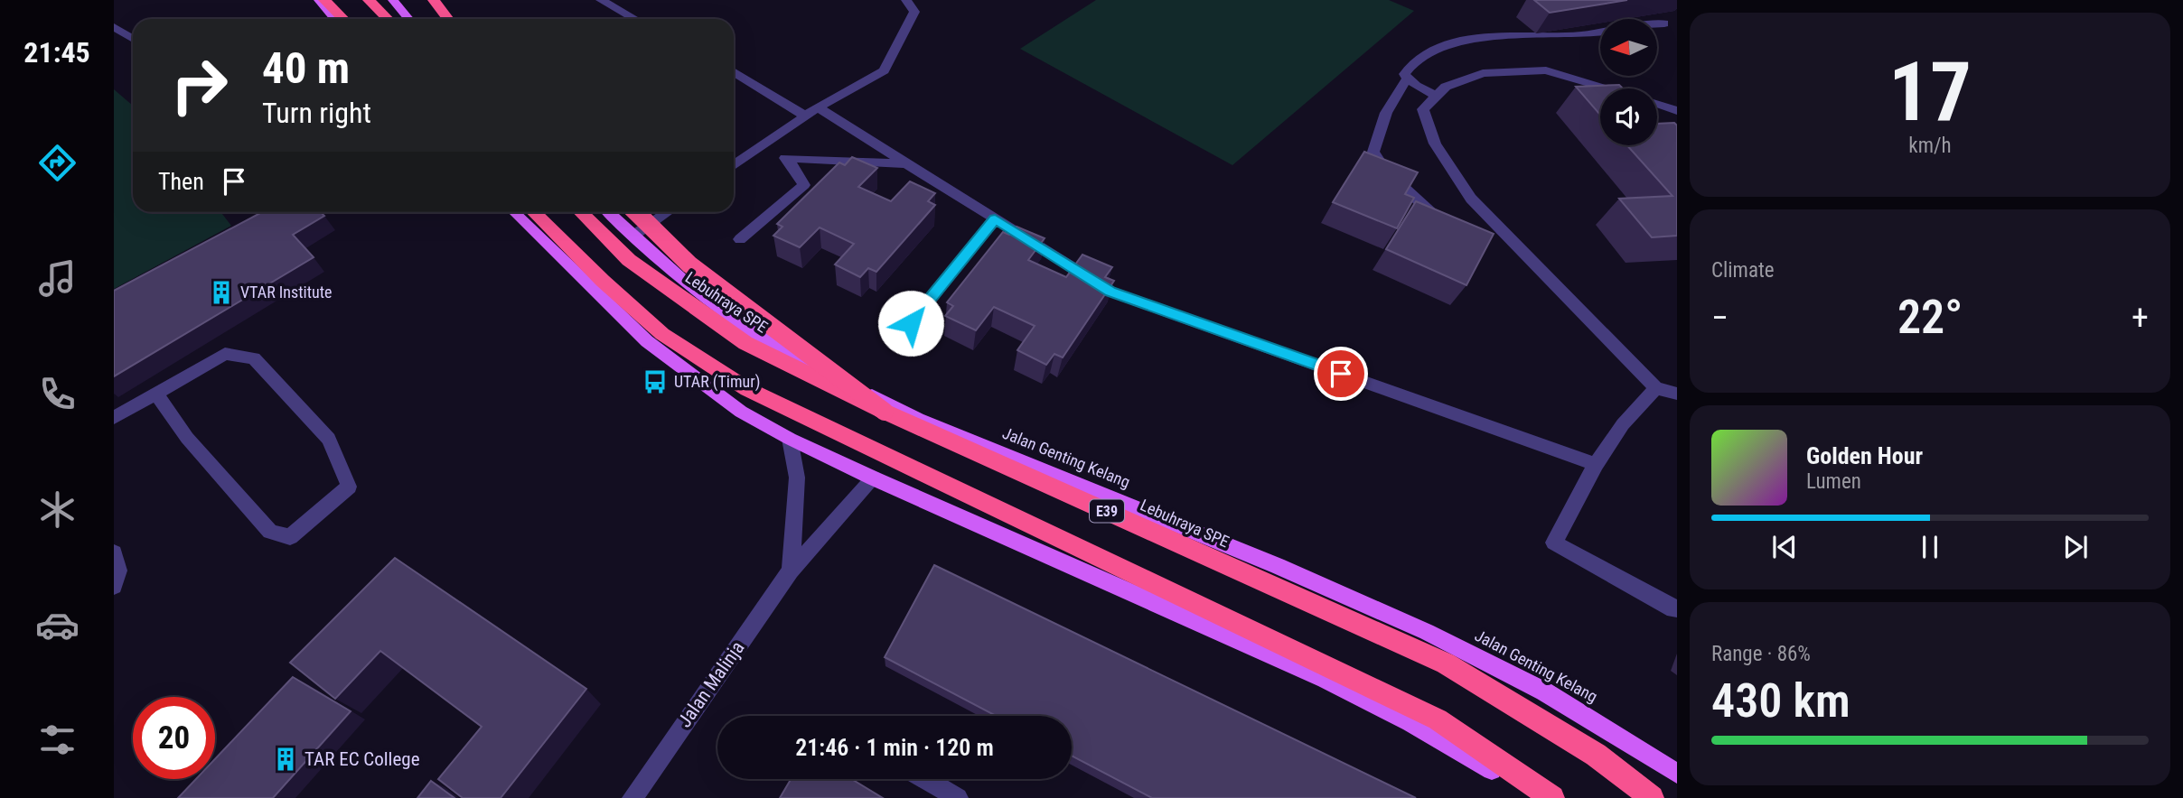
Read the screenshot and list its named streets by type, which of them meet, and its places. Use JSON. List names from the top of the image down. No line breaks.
{"streets":{"highway":["Lebuhraya SPE","E39"],"main road":["Jalan Genting Kelang"],"street":["Jalan Malinja"]},"places":{"building":["VTAR Institute","TAR EC College"],"bus stop":["UTAR (Timur)"]},"north":"left","page":{"tabs":"21:45","tile":[["17","km/h"],"Climate",["Range · 86%","430 km"]],"turn":["40 m","Turn right"],"then":"Then","heat":["−","22°","+"],"song":["Golden Hour","Lumen"],"limit":"20","trip":"21:46 · 1 min · 120 m"}}
